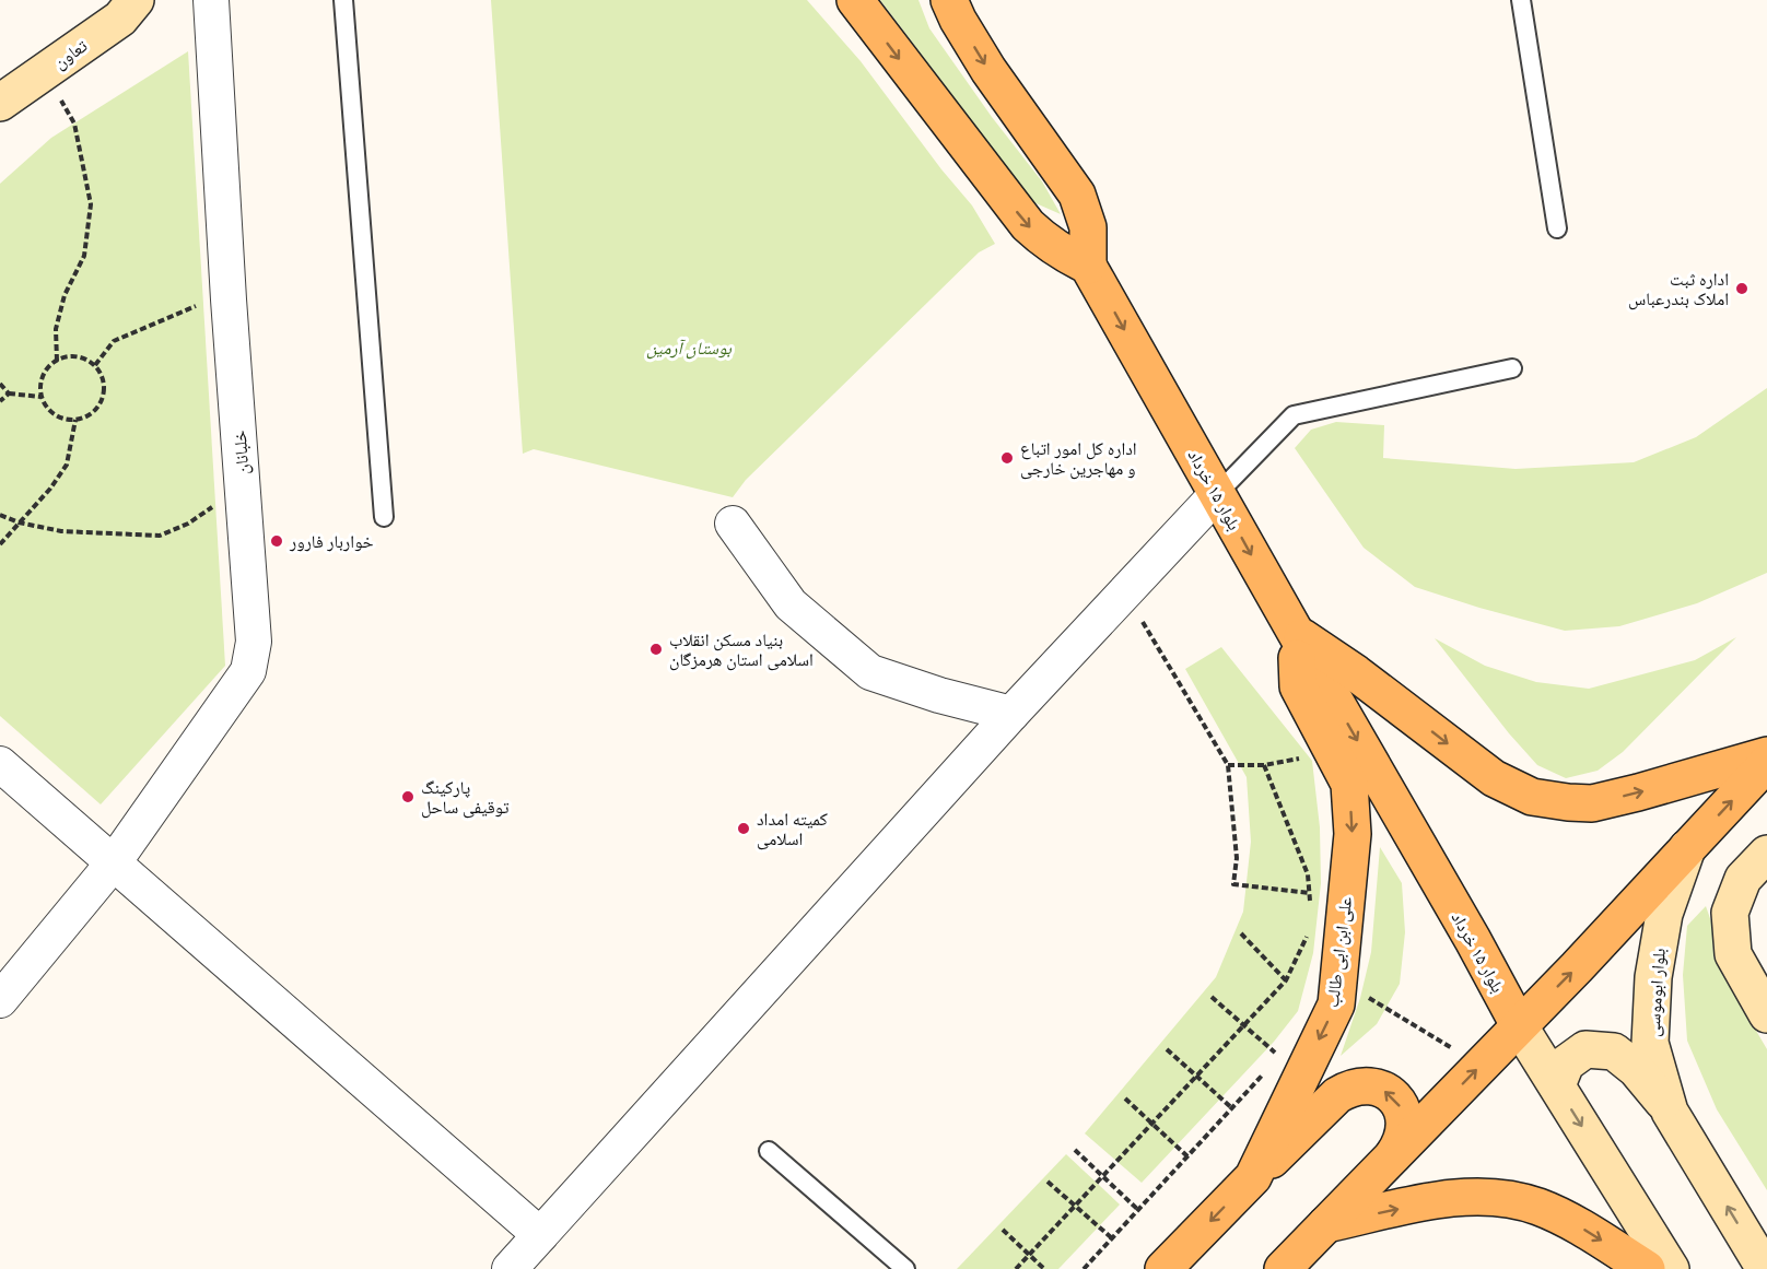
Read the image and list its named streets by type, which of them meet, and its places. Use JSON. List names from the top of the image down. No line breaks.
{"streets":{"main road":["تعاون","بلوار ۱۵ خرداد","علی ابن ابی طالب","بلوار ابوموسی"],"street":["خلبانان"]},"crossings":[["بلوار ۱۵ خرداد","علی ابن ابی طالب"]],"one_way":["بلوار ۱۵ خرداد"],"parks":["بوستان آرمین"],"places":["اداره ثبت املاک بندرعباس","اداره کل امور اتباع و مهاجرین خارجی","خواربار فارور","بنیاد مسکن انقلاب اسلامی استان هرمزگان","پارکینگ توقیفی ساحل","کمیته امداد اسلامی"]}
